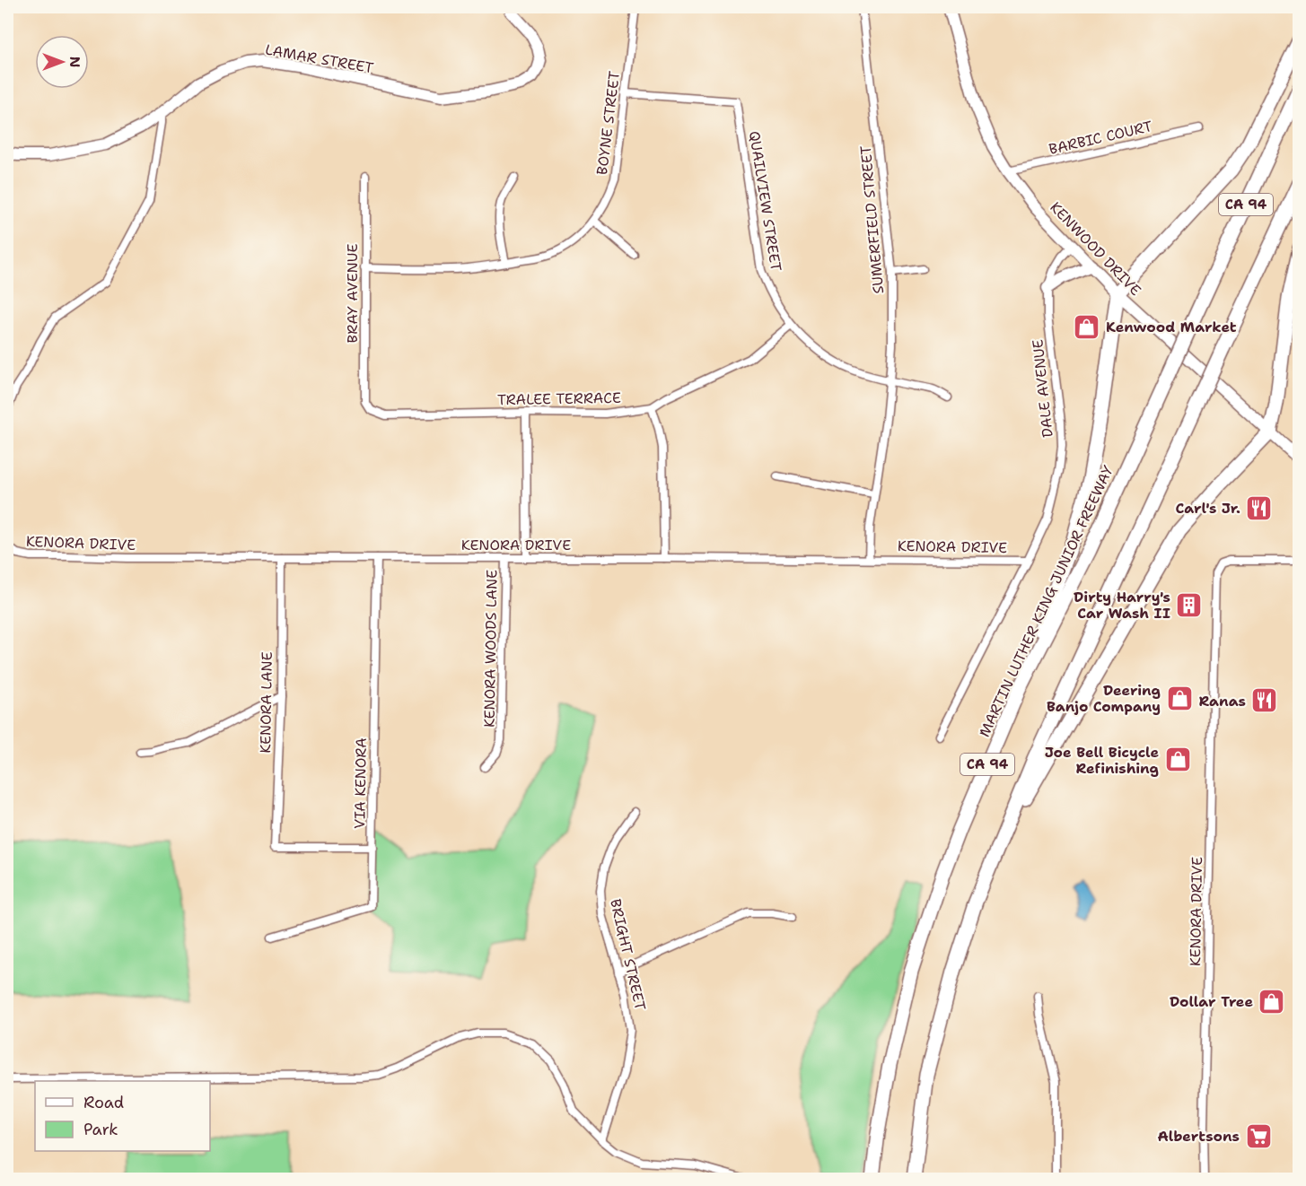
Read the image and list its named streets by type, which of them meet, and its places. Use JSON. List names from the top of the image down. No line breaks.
{"streets":{"highway":["CA 94","MARTIN LUTHER KING JUNIOR FREEWAY"],"street":["LAMAR STREET","BOYNE STREET","BARBIC COURT","QUAILVIEW STREET","SUMERFIELD STREET","KENWOOD DRIVE","BRAY AVENUE","DALE AVENUE","TRALEE TERRACE","KENORA DRIVE","KENORA WOODS LANE","KENORA LANE","VIA KENORA","BRIGHT STREET"]},"crossings":[["BOYNE STREET","QUAILVIEW STREET"],["BOYNE STREET","BRAY AVENUE"],["BARBIC COURT","KENWOOD DRIVE"],["QUAILVIEW STREET","SUMERFIELD STREET"],["QUAILVIEW STREET","TRALEE TERRACE"],["SUMERFIELD STREET","KENORA DRIVE"],["KENWOOD DRIVE","DALE AVENUE"],["BRAY AVENUE","TRALEE TERRACE"],["DALE AVENUE","KENORA DRIVE"],["KENORA DRIVE","KENORA WOODS LANE"],["KENORA DRIVE","KENORA LANE"],["KENORA DRIVE","VIA KENORA"],["KENORA LANE","VIA KENORA"]],"places":{"shop":["Kenwood Market","Deering Banjo Company","Joe Bell Bicycle Refinishing","Dollar Tree"],"restaurant":["Carl's Jr.","Ranas"],"building":["Dirty Harry's Car Wash II"],"supermarket":["Albertsons"]},"legend":["Road","Park"],"north":"right"}
